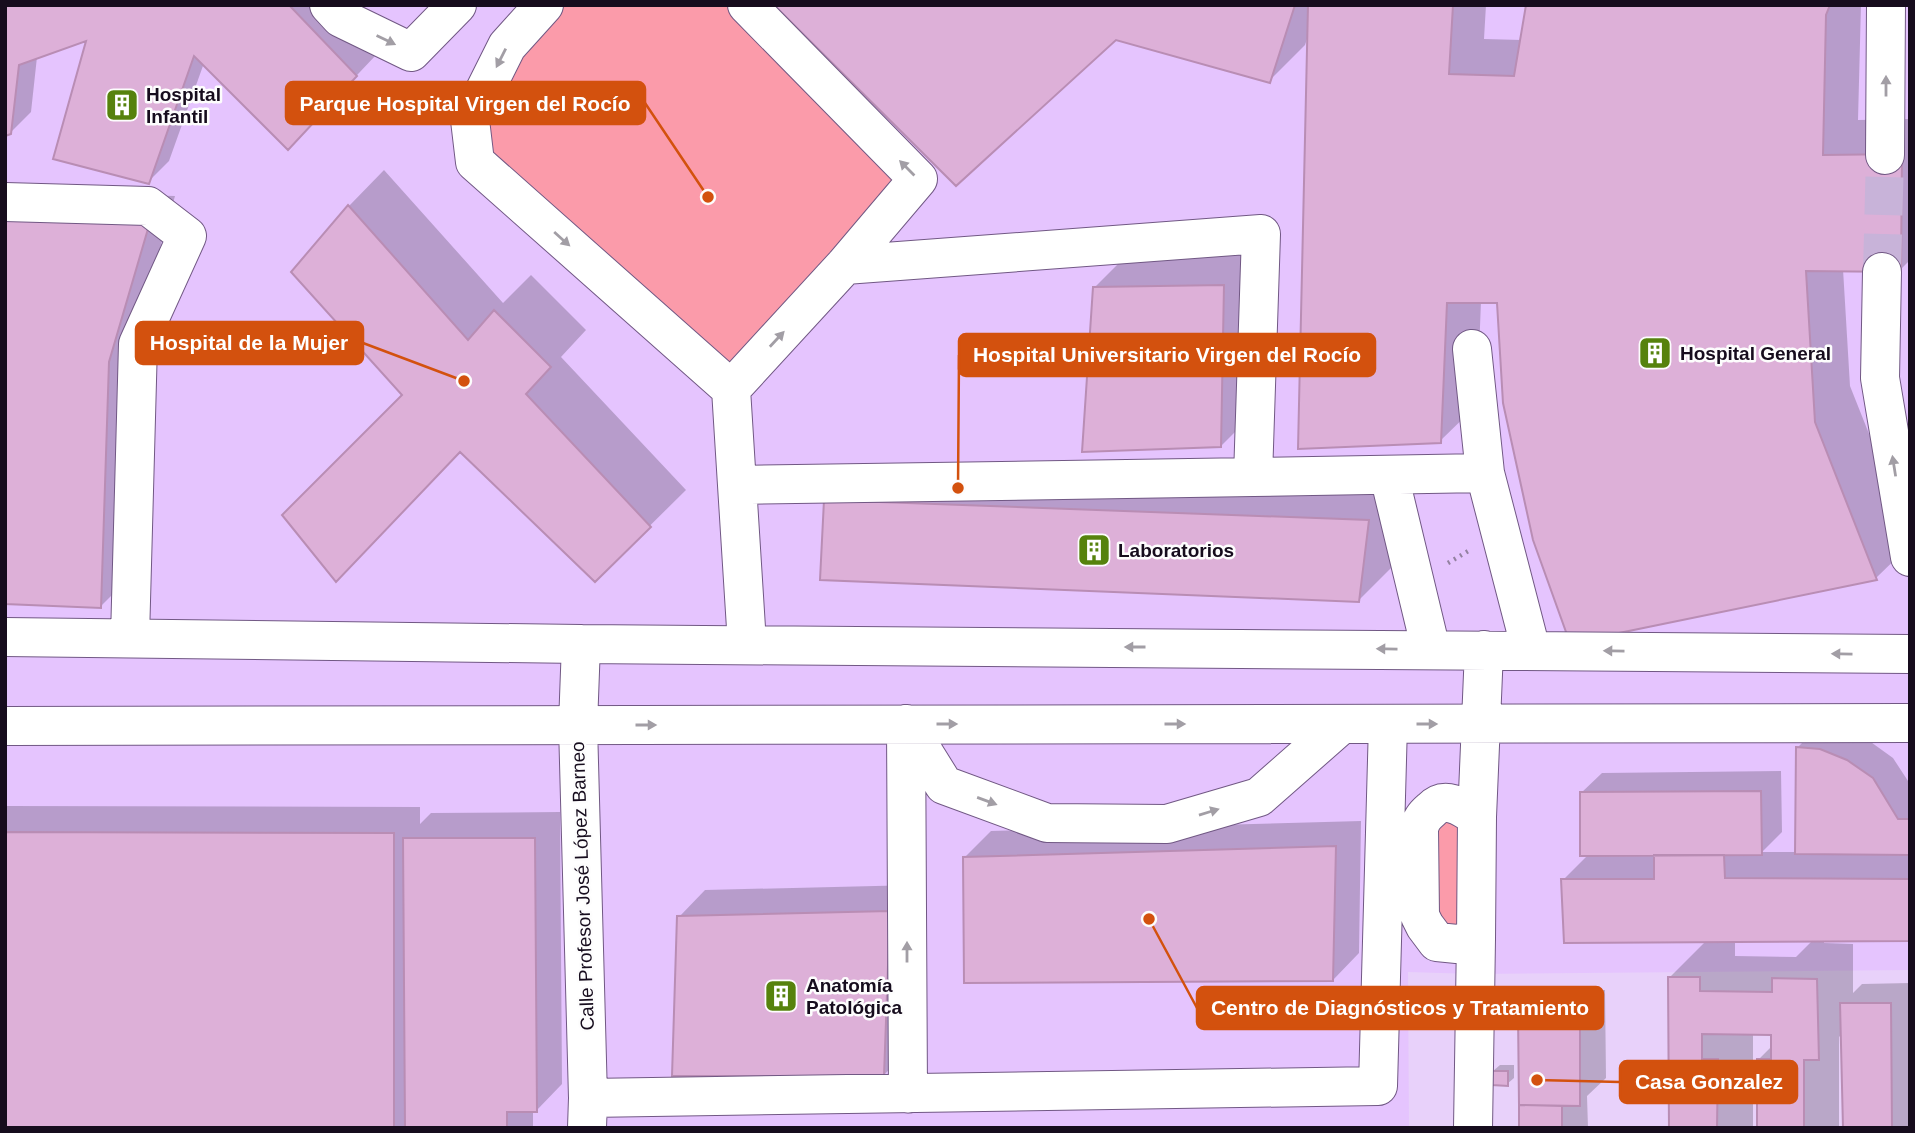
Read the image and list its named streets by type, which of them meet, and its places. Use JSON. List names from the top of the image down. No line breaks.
{"streets":{"street":["Calle Profesor José López Barneo"]},"places":{"building":["Hospital Infantil","Hospital General","Laboratorios","Anatomía Patológica"],"other":["Parque Hospital Virgen del Rocío","Hospital de la Mujer","Hospital Universitario Virgen del Rocío","Centro de Diagnósticos y Tratamiento","Casa Gonzalez"]}}
